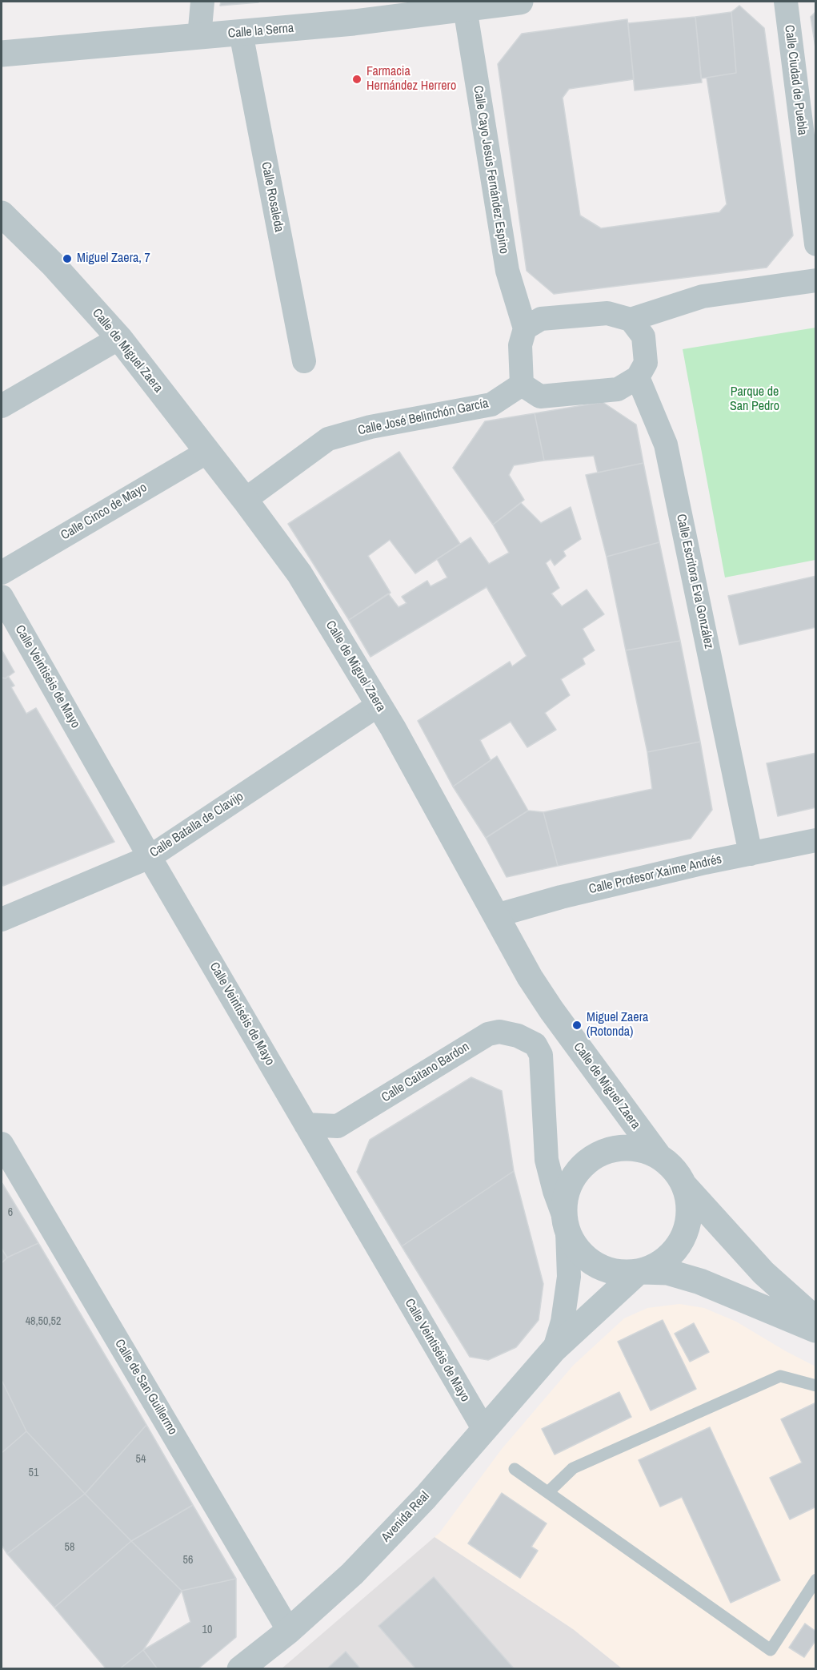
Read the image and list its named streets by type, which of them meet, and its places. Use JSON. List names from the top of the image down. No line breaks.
{"streets":{"street":["Calle la Serna","Calle Ciudad de Puebla","Calle Cayo Jesús Fernández Espino","Calle Rosaleda","Calle de Miguel Zaera","Calle José Belinchón García","Calle Cinco de Mayo","Calle Escritora Eva González","Calle Veintiséis de Mayo","Calle Batalla de Clavijo","Calle Profesor Xaime Andrés","Calle Caitano Bardon","Calle de San Guillermo","Avenida Real"]},"crossings":[["Calle la Serna","Calle Cayo Jesús Fernández Espino"],["Calle la Serna","Calle Rosaleda"],["Calle Cayo Jesús Fernández Espino","Calle José Belinchón García"],["Calle Cayo Jesús Fernández Espino","Calle Escritora Eva González"],["Calle de Miguel Zaera","Calle José Belinchón García"],["Calle de Miguel Zaera","Calle Cinco de Mayo"],["Calle de Miguel Zaera","Calle Batalla de Clavijo"],["Calle de Miguel Zaera","Calle Profesor Xaime Andrés"],["Calle de Miguel Zaera","Calle Caitano Bardon"],["Calle de Miguel Zaera","Avenida Real"],["Calle José Belinchón García","Calle Escritora Eva González"],["Calle Escritora Eva González","Calle Profesor Xaime Andrés"],["Calle Veintiséis de Mayo","Calle Batalla de Clavijo"],["Calle Veintiséis de Mayo","Calle Caitano Bardon"],["Calle Veintiséis de Mayo","Avenida Real"],["Calle Caitano Bardon","Avenida Real"],["Calle de San Guillermo","Avenida Real"]],"parks":["Parque de San Pedro"],"places":["Farmacia Hernández Herrero","Miguel Zaera, 7","Miguel Zaera (Rotonda)"],"house_numbers":["6","48,50,52","54","51","58","56","10"]}
